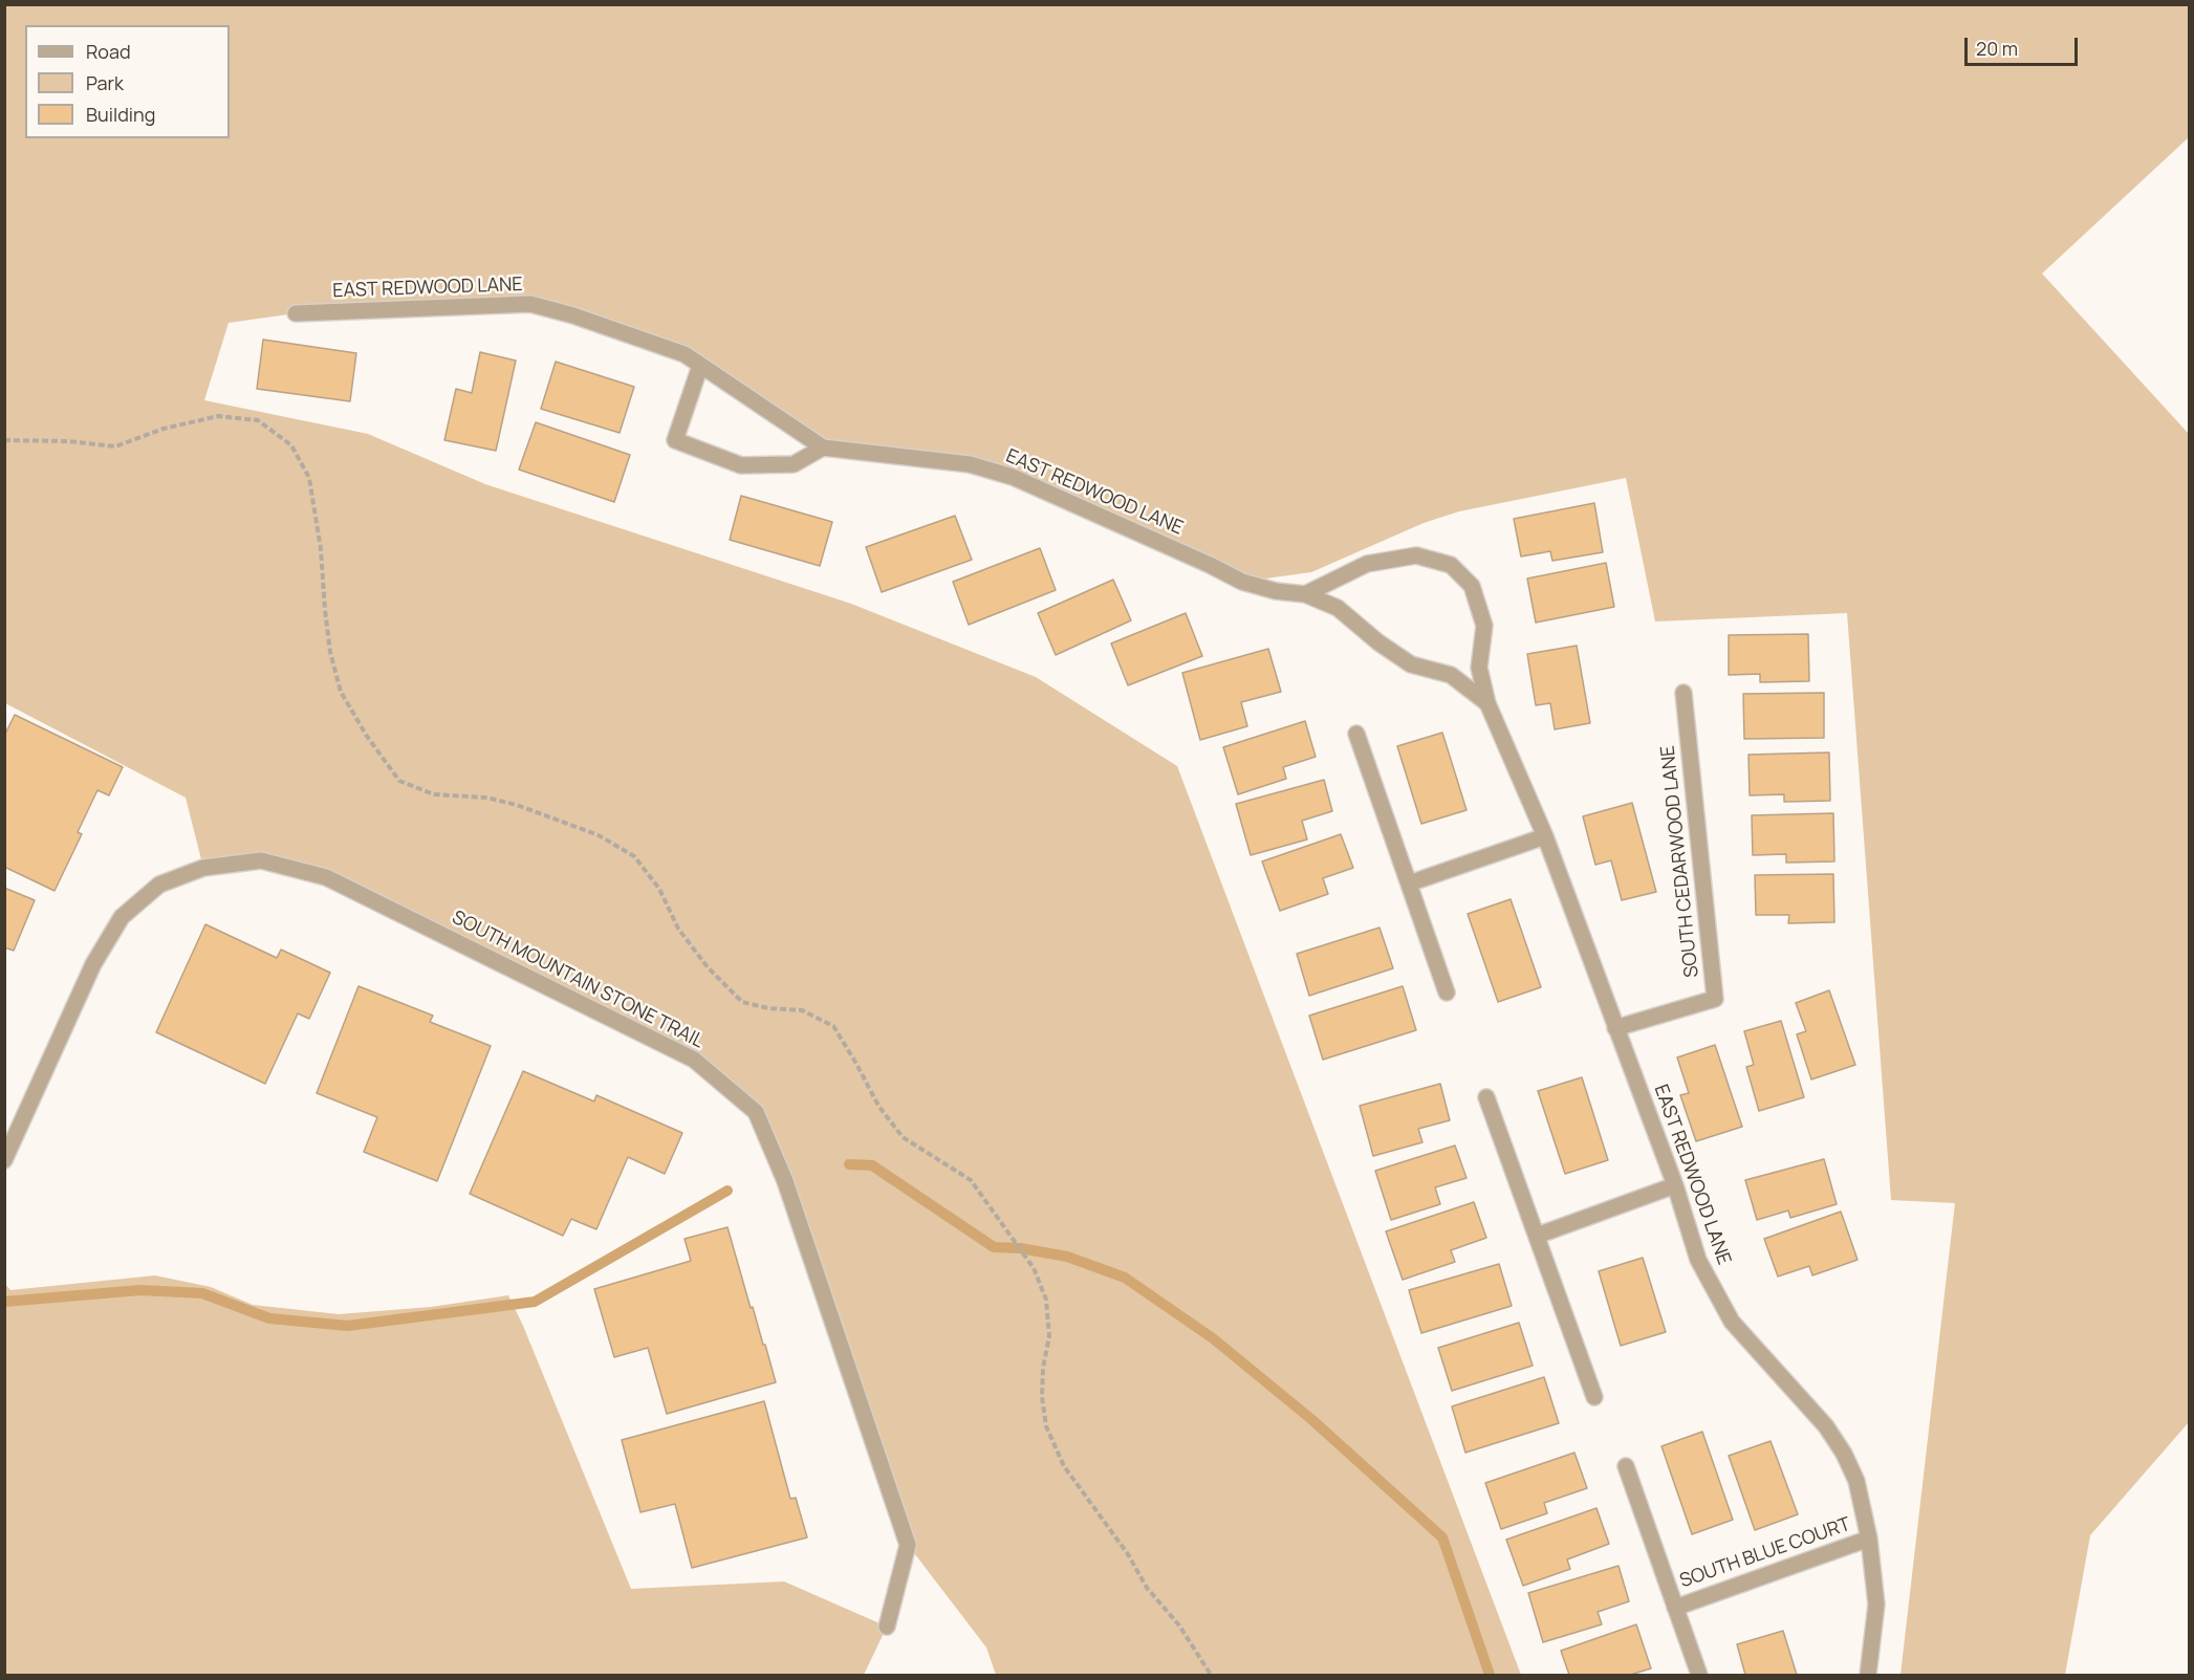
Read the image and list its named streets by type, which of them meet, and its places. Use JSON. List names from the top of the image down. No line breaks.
{"streets":{"street":["EAST REDWOOD LANE","SOUTH CEDARWOOD LANE","SOUTH MOUNTAIN STONE TRAIL","SOUTH BLUE COURT"]},"crossings":[["EAST REDWOOD LANE","SOUTH CEDARWOOD LANE"],["EAST REDWOOD LANE","SOUTH BLUE COURT"]],"legend":["Road","Park","Building"],"scale_bar":"20 m"}
